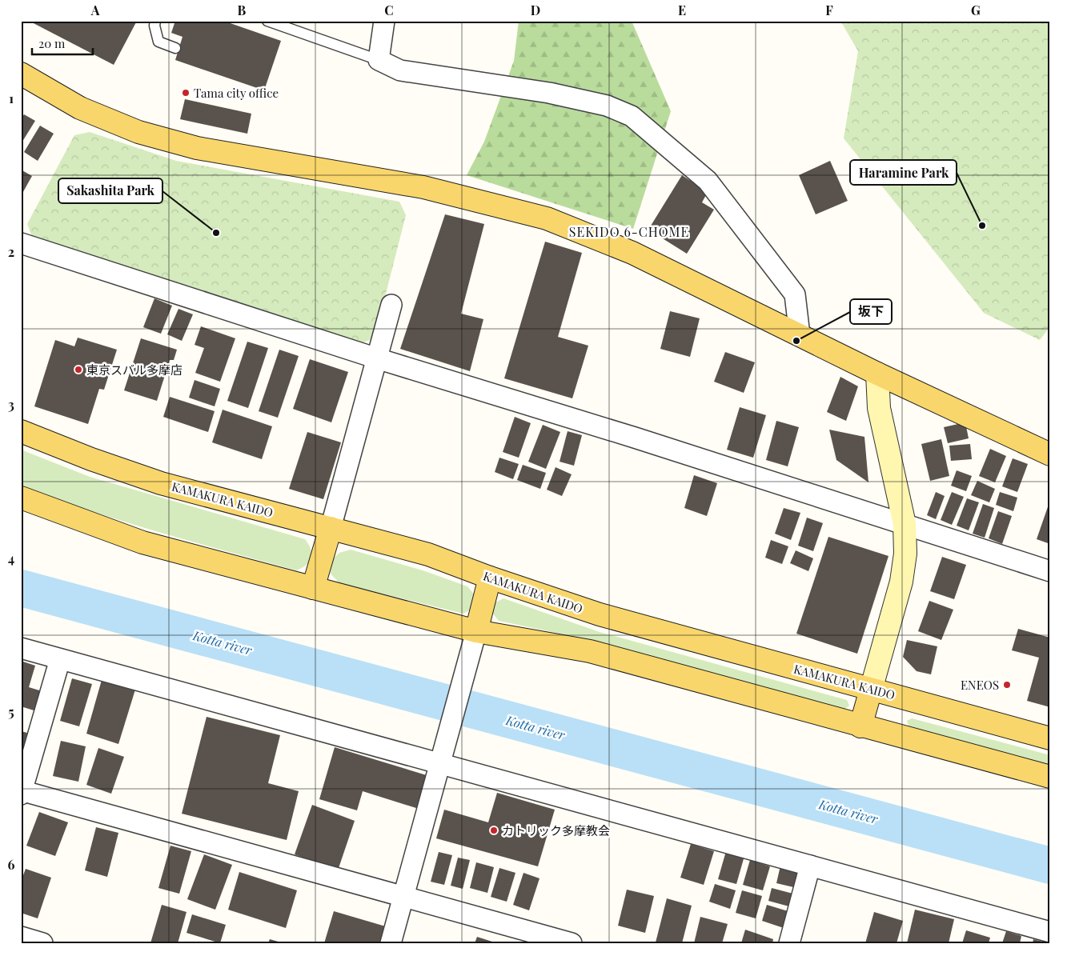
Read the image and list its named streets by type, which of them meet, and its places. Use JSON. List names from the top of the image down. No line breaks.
{"streets":{"main road":["KAMAKURA KAIDO"]},"districts":["SEKIDO 6-CHOME"],"water":["Kotta river"],"places":["Tama city office","Haramine Park","Sakashita Park","坂下","東京スバル多摩店","ENEOS","カトリック多摩教会"],"scale_bar":"20 m","grid":{"columns":["A","B","C","D","E","F","G"],"rows":["1","2","3","4","5","6"]}}
